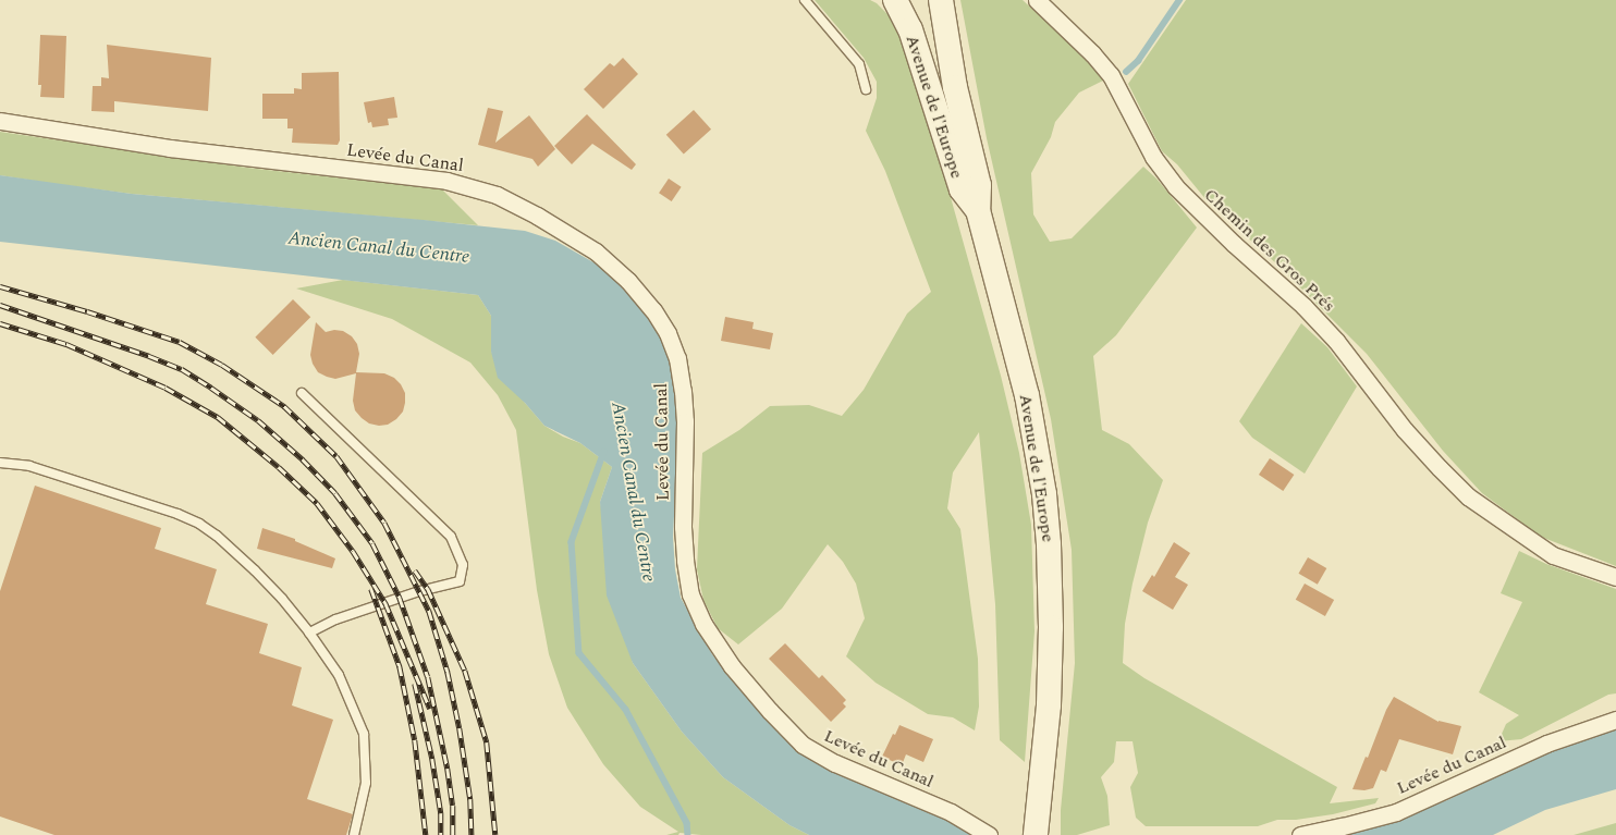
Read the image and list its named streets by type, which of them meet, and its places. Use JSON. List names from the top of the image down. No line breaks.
{"streets":{"main road":["Avenue de l'Europe"],"street":["Levée du Canal","Chemin des Gros Prés"]},"water":["Ancien Canal du Centre"]}
